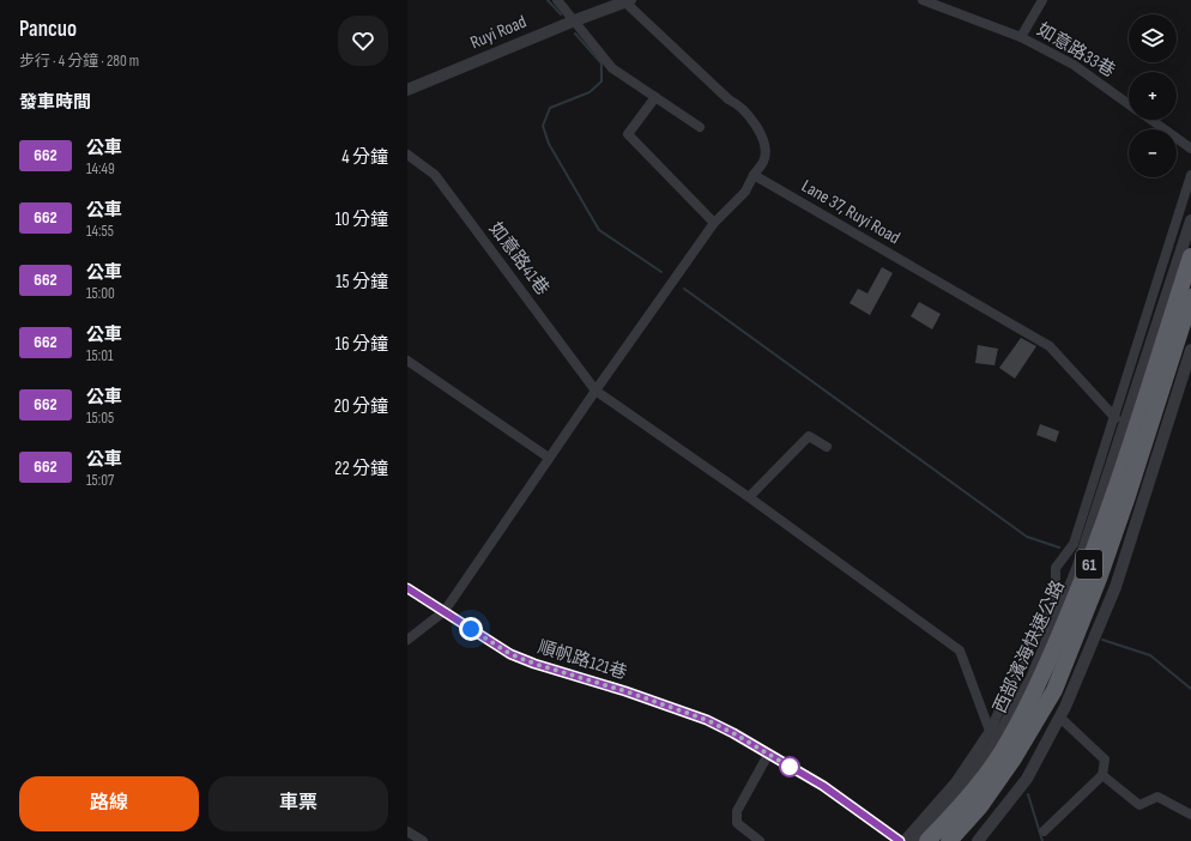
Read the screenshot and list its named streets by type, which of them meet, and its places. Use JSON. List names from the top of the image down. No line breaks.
{"streets":{"highway":["61","西部濱海快速公路"],"street":["Ruyi Road","如意路33巷","Lane 37, Ruyi Road","如意路41巷","順帆路121巷"]},"lines":["bus line 662"],"page":{"heading":[["Pancuo","步行 · 4 分鐘 · 280 m"],"發車時間"],"map_buttons":["+","−"],"list":[{"mark":"662","name":"公車","note":"14:49","value":"4 分鐘"},{"mark":"662","name":"公車","note":"14:55","value":"10 分鐘"},{"mark":"662","name":"公車","note":"15:00","value":"15 分鐘"},{"mark":"662","name":"公車","note":"15:01","value":"16 分鐘"},{"mark":"662","name":"公車","note":"15:05","value":"20 分鐘"},{"mark":"662","name":"公車","note":"15:07","value":"22 分鐘"}],"buttons":["路線","車票"]}}
